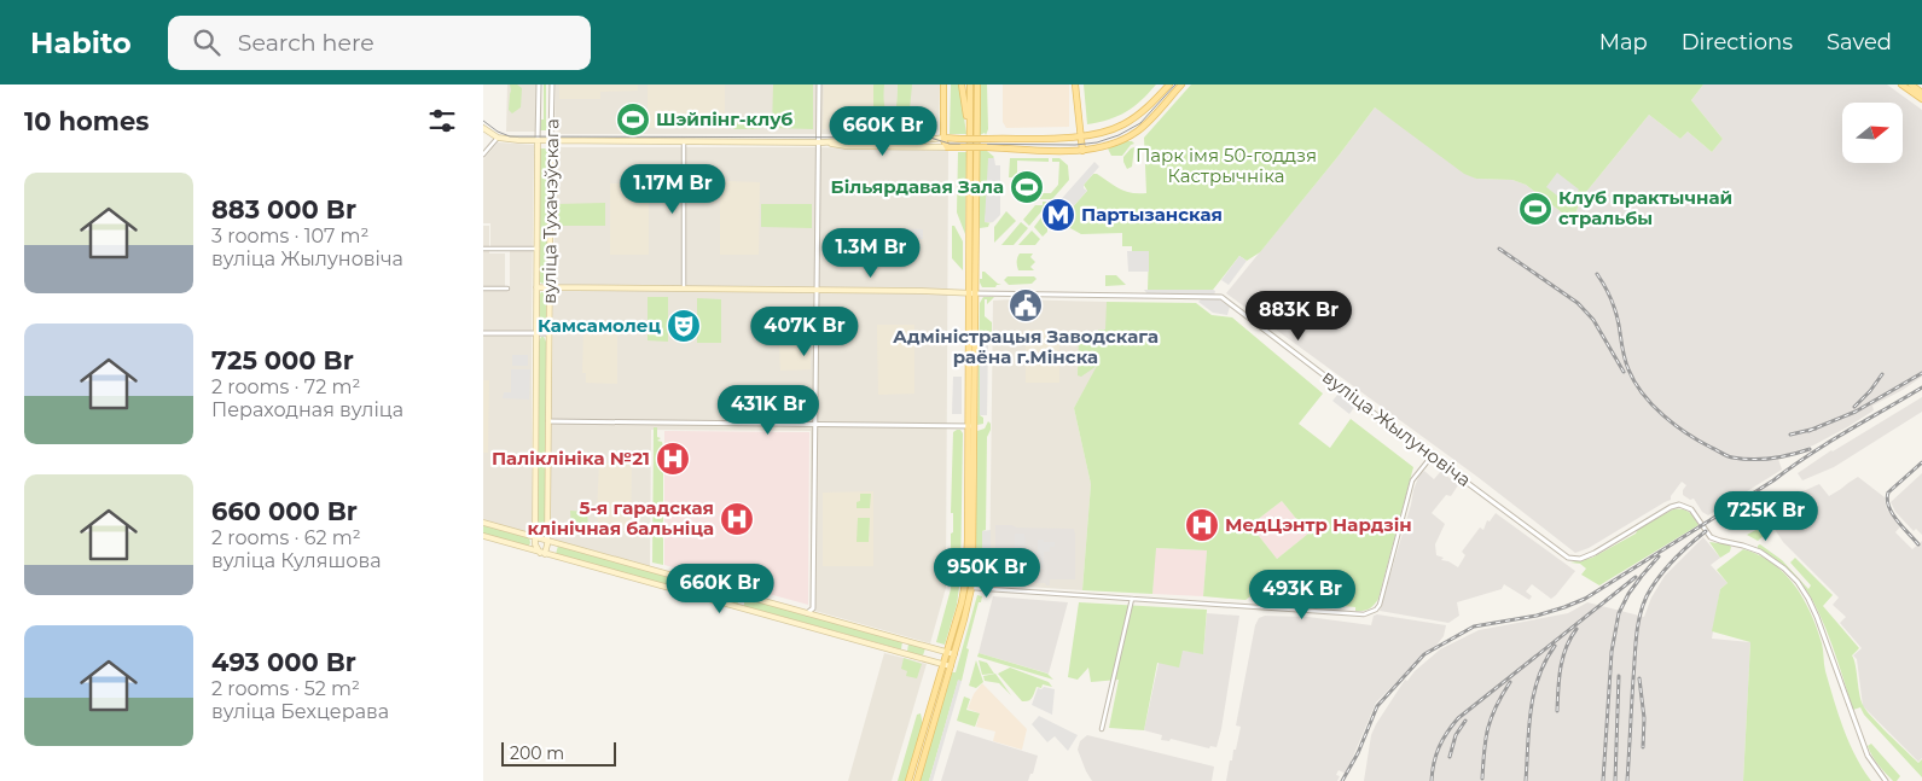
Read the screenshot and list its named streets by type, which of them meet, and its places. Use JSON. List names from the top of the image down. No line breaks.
{"streets":{"main road":["вуліца Тухачэўскага","вуліца Жылуновіча"]},"crossings":[["вуліца Тухачэўскага","вуліца Жылуновіча"]],"parks":["Парк імя 50-годдзя Кастрычніка"],"places":{"sports":["Шэйпінг-клуб","Більярдавая Зала","Клуб практычнай стральбы"],"metro station":["Партызанская"],"public building":["Адміністрацыя Заводскага раёна г.Мінска"],"theatre":["Камсамолец"],"hospital":["Паліклініка №21","5-я гарадская клінічная бальніца","МедЦэнтр Нардзін"]},"scale_bar":"200 m","north":"right","page":{"header":"Habito","search":"Search here","nav":["Map","Directions","Saved"],"heading":"10 homes","price":["660K Br","1.17M Br","1.3M Br","883K Br","407K Br","431K Br","725K Br","950K Br","660K Br","493K Br"],"list":[{"name":"883 000 Br","note":"3 rooms · 107 m² · вуліца Жылуновіча"},{"name":"725 000 Br","note":"2 rooms · 72 m² · Пераходная вуліца"},{"name":"660 000 Br","note":"2 rooms · 62 m² · вуліца Куляшова"},{"name":"493 000 Br","note":"2 rooms · 52 m² · вуліца Бехцерава"}],"scale":"200 m"}}
